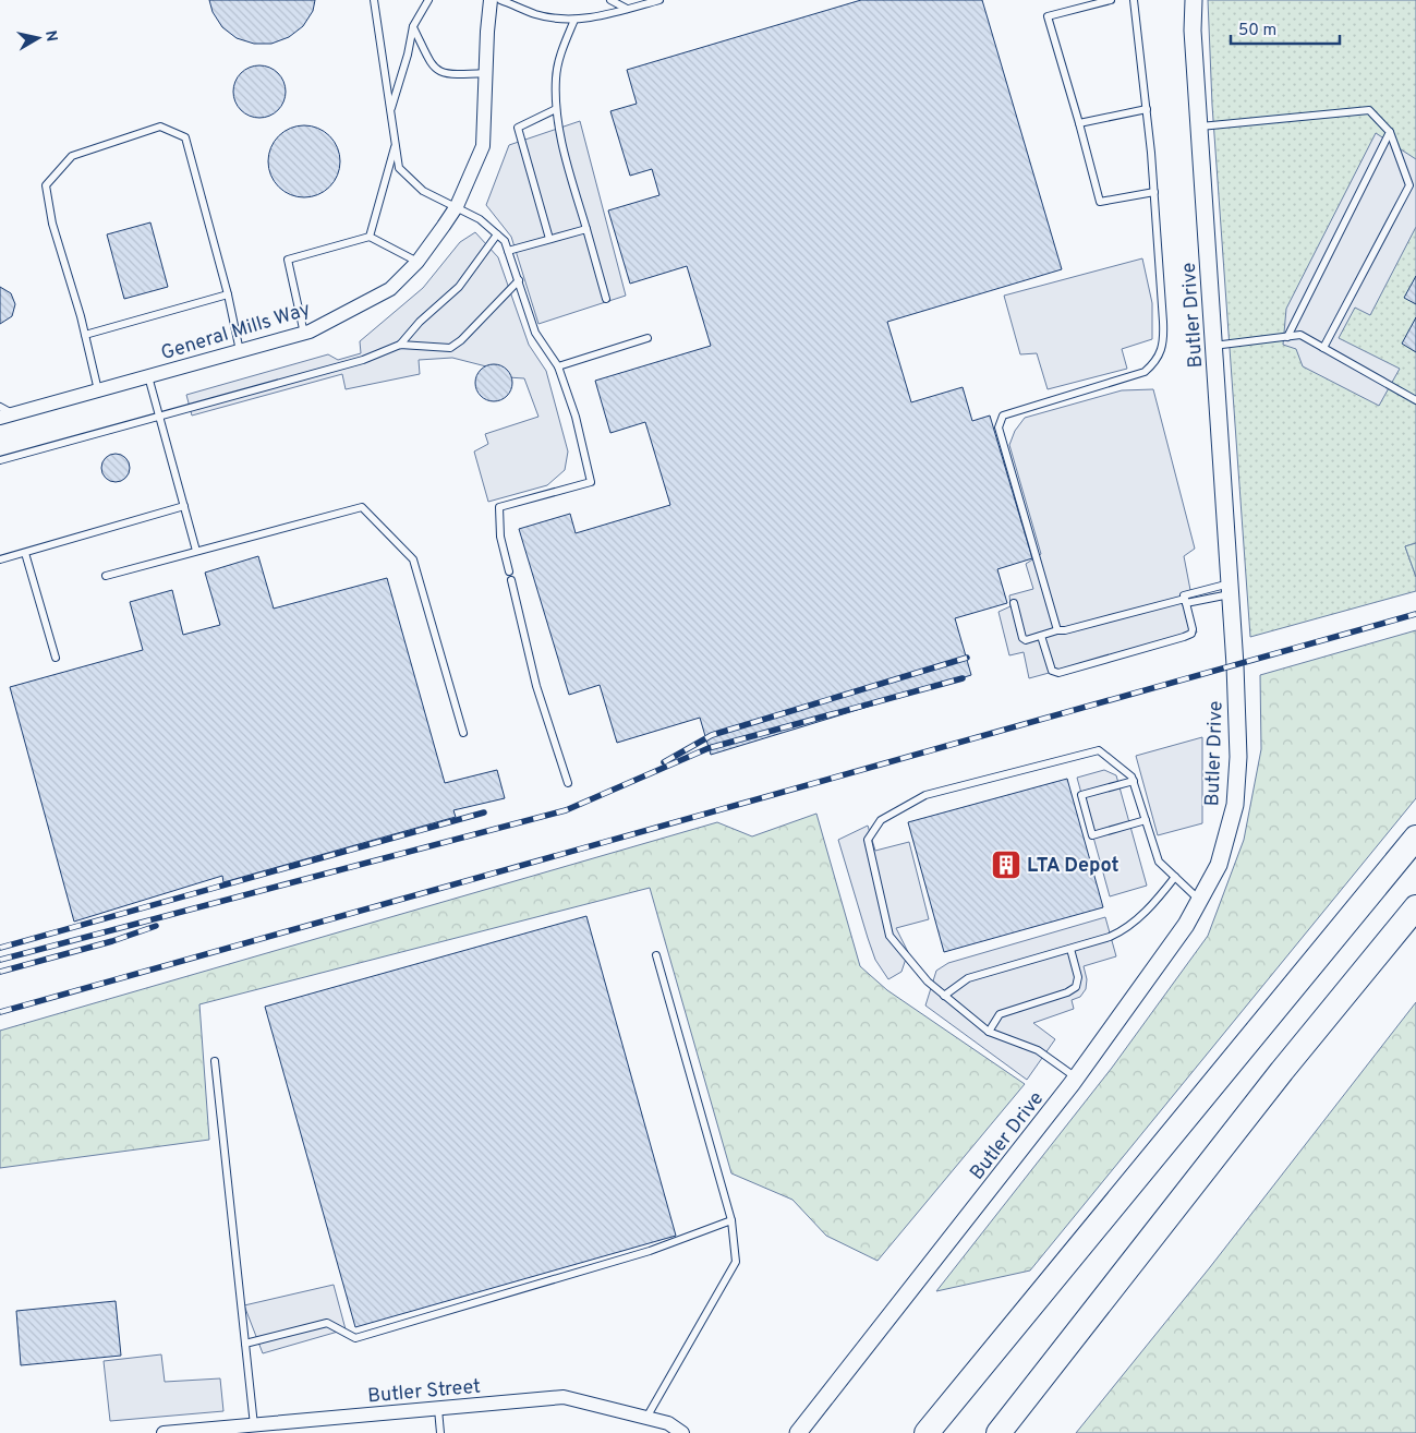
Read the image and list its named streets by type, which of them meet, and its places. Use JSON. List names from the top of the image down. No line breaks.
{"streets":{"street":["Butler Drive","General Mills Way","Butler Street"]},"places":{"building":["LTA Depot"]},"scale_bar":"50 m","north":"right"}
